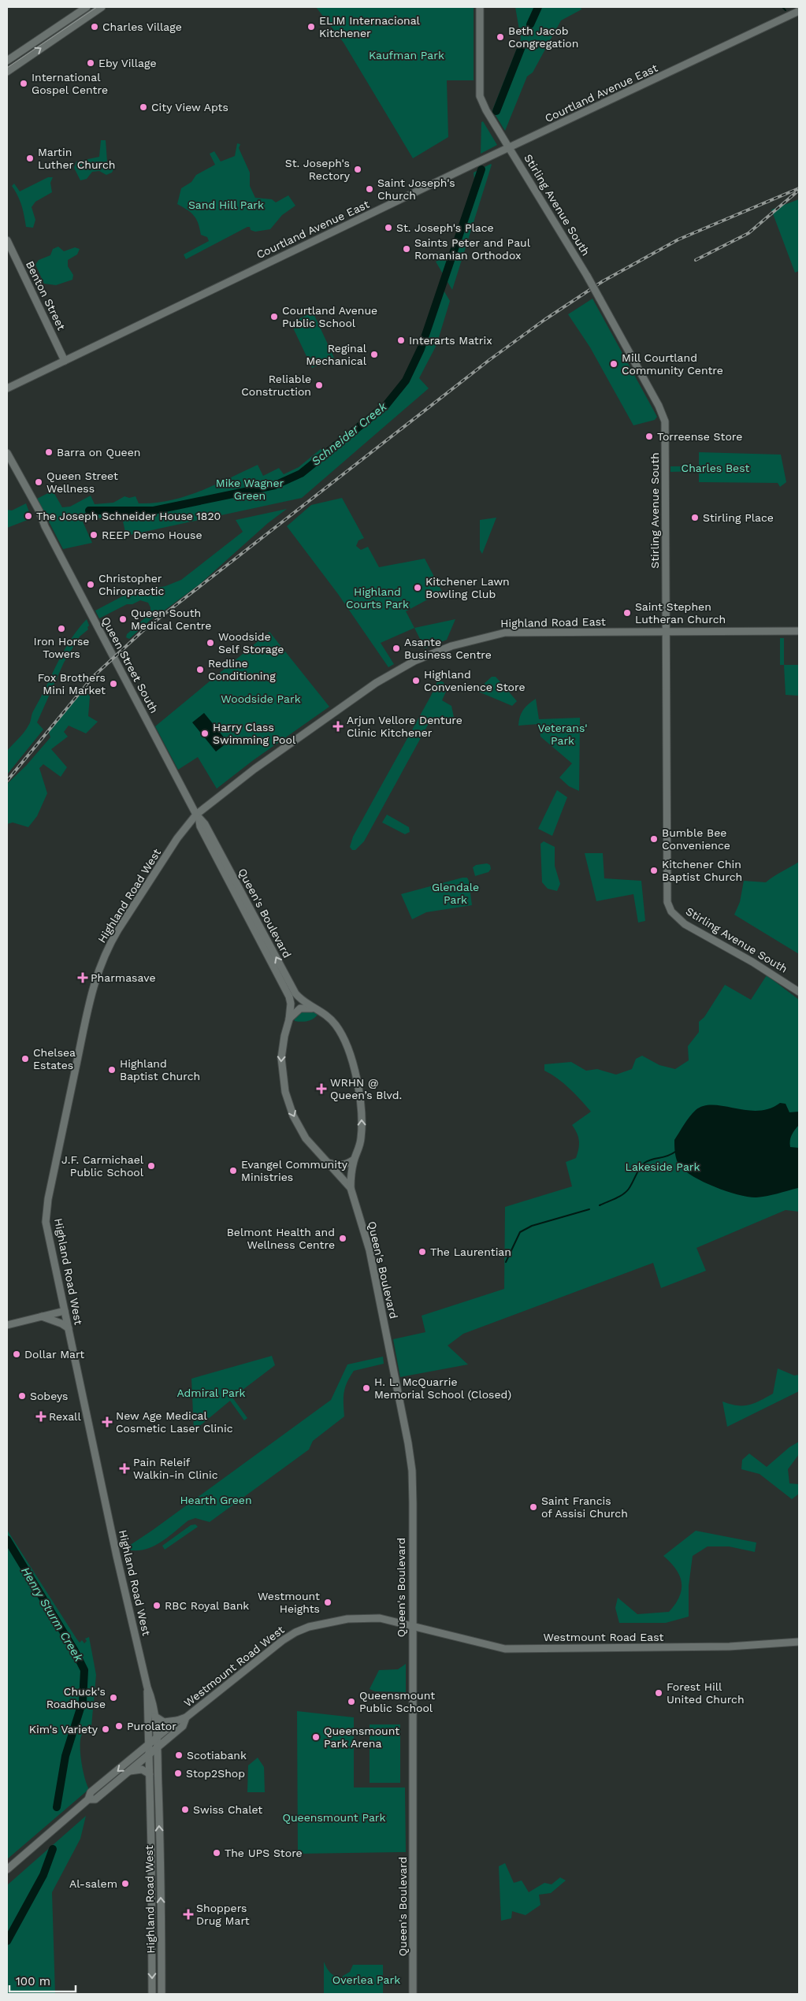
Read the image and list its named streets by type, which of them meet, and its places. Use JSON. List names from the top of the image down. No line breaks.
{"streets":{"main road":["Courtland Avenue East","Stirling Avenue South","Benton Street","Highland Road East","Queen Street South","Highland Road West","Queen's Boulevard","Westmount Road East","Westmount Road West"]},"crossings":[["Courtland Avenue East","Stirling Avenue South"],["Courtland Avenue East","Benton Street"],["Stirling Avenue South","Highland Road East"],["Highland Road East","Queen Street South"],["Highland Road East","Highland Road West"],["Highland Road East","Queen's Boulevard"],["Queen Street South","Highland Road West"],["Queen Street South","Queen's Boulevard"],["Highland Road West","Queen's Boulevard"],["Highland Road West","Westmount Road West"],["Queen's Boulevard","Westmount Road East"],["Queen's Boulevard","Westmount Road West"],["Westmount Road East","Westmount Road West"]],"water":["Schneider Creek","Henry Sturm Creek"],"parks":["Kaufman Park","Sand Hill Park","Charles Best","Mike Wagner Green","Highland Courts Park","Woodside Park","Veterans' Park","Glendale Park","Lakeside Park","Admiral Park","Hearth Green","Queensmount Park","Overlea Park"],"places":{"other":["Charles Village","ELIM Internacional Kitchener","Beth Jacob Congregation","Eby Village","International Gospel Centre","City View Apts","Martin Luther Church","St. Joseph's Rectory","Saint Joseph's Church","St. Joseph's Place","Saints Peter and Paul Romanian Orthodox","Courtland Avenue Public School","Interarts Matrix","Reginal Mechanical","Mill Courtland Community Centre","Reliable Construction","Torreense Store","Barra on Queen","Queen Street Wellness","The Joseph Schneider House 1820","Stirling Place","REEP Demo House","Christopher Chiropractic","Kitchener Lawn Bowling Club","Saint Stephen Lutheran Church","Queen South Medical Centre","Iron Horse Towers","Woodside Self Storage","Asante Business Centre","Redline Conditioning","Highland Convenience Store","Fox Brothers Mini Market","Harry Class Swimming Pool","Bumble Bee Convenience","Kitchener Chin Baptist Church","Chelsea Estates","Highland Baptist Church","J.F. Carmichael Public School","Evangel Community Ministries","Belmont Health and Wellness Centre","The Laurentian","Dollar Mart","H. L. McQuarrie Memorial School (Closed)","Sobeys","Saint Francis of Assisi Church","Westmount Heights","RBC Royal Bank","Forest Hill United Church","Chuck's Roadhouse","Queensmount Public School","Purolator","Kim's Variety","Queensmount Park Arena","Scotiabank","Stop2Shop","Swiss Chalet","The UPS Store","Al-salem"],"health":["Arjun Vellore Denture Clinic Kitchener","Pharmasave","WRHN @ Queen’s Blvd.","Rexall","New Age Medical Cosmetic Laser Clinic","Pain Releif Walkin-in Clinic","Shoppers Drug Mart"]},"scale_bar":"100 m"}
